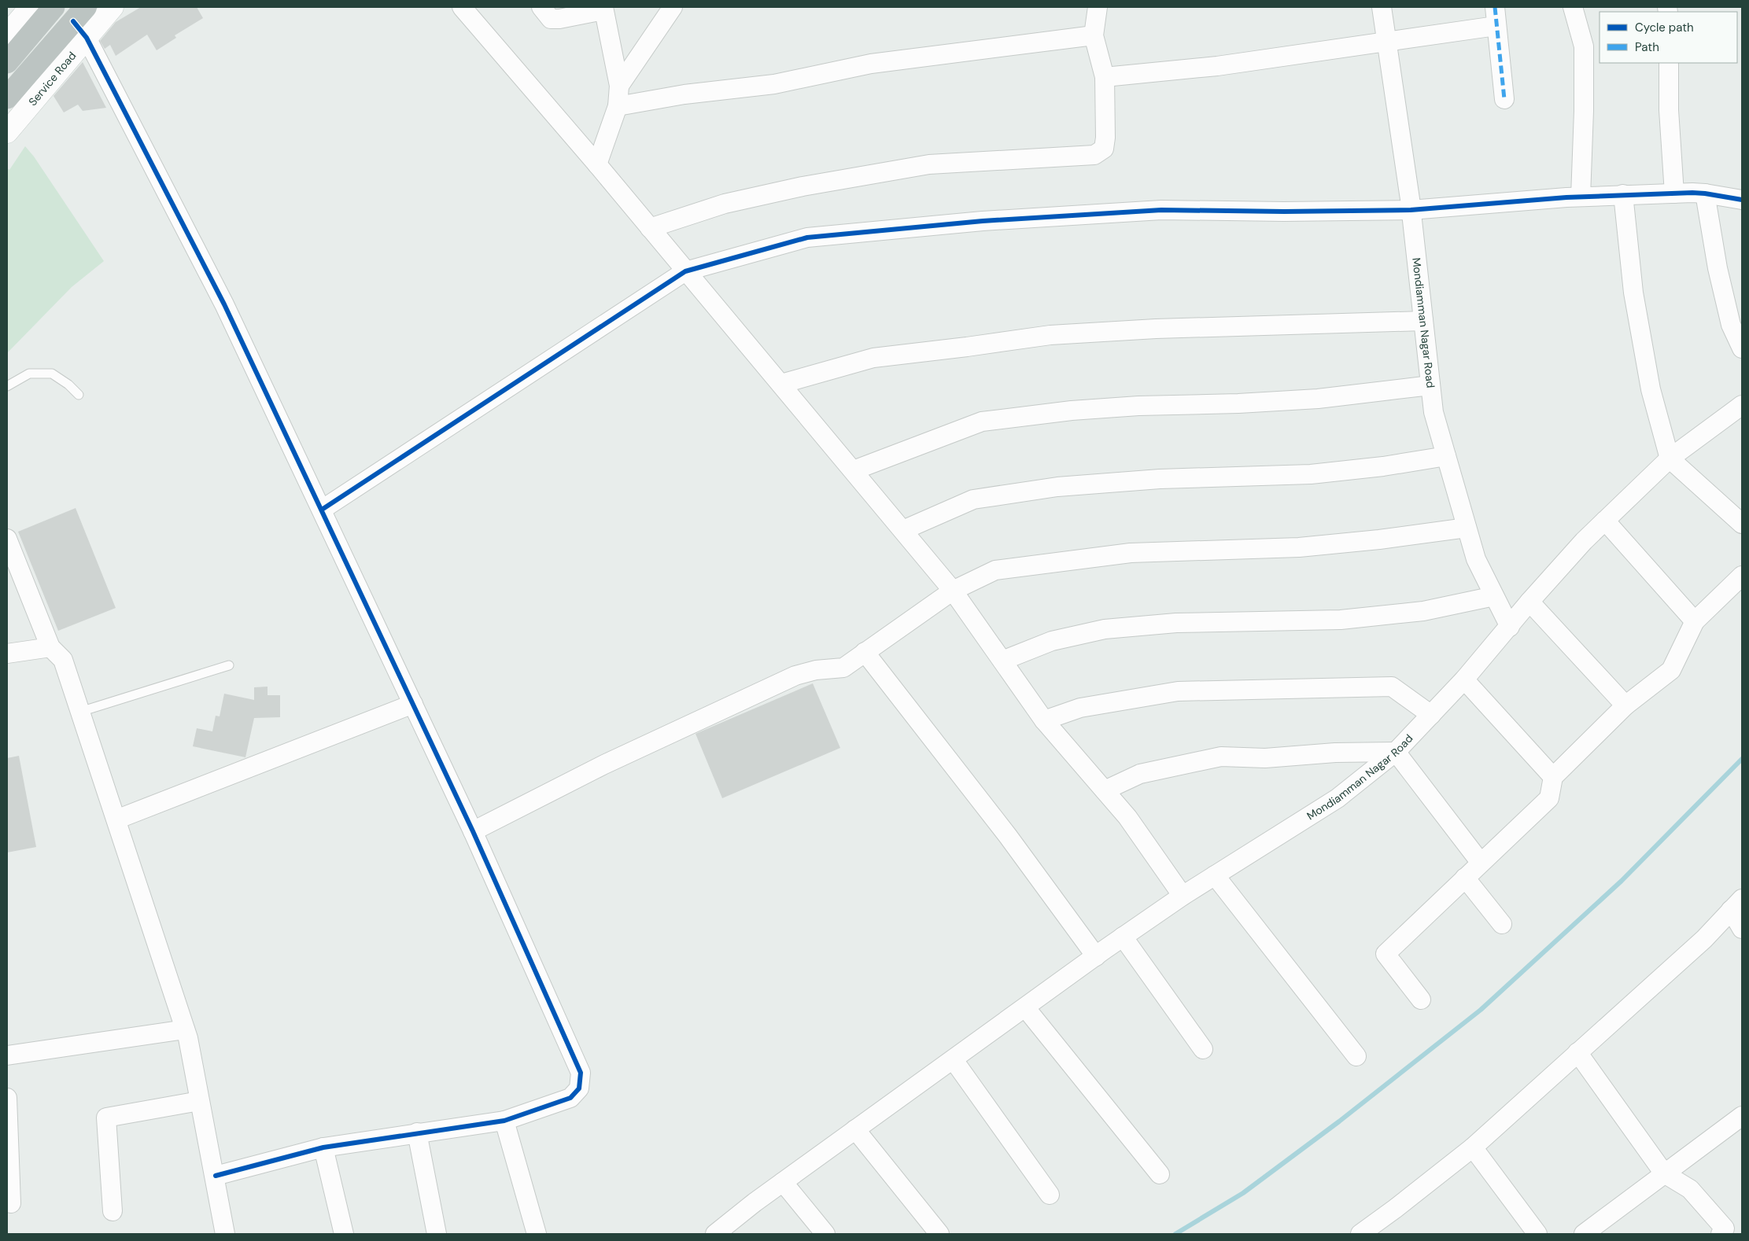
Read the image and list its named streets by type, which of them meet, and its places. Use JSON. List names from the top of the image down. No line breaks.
{"streets":{"street":["Service Road","Mondiamman Nagar Road"]},"legend":["Cycle path","Path"]}
